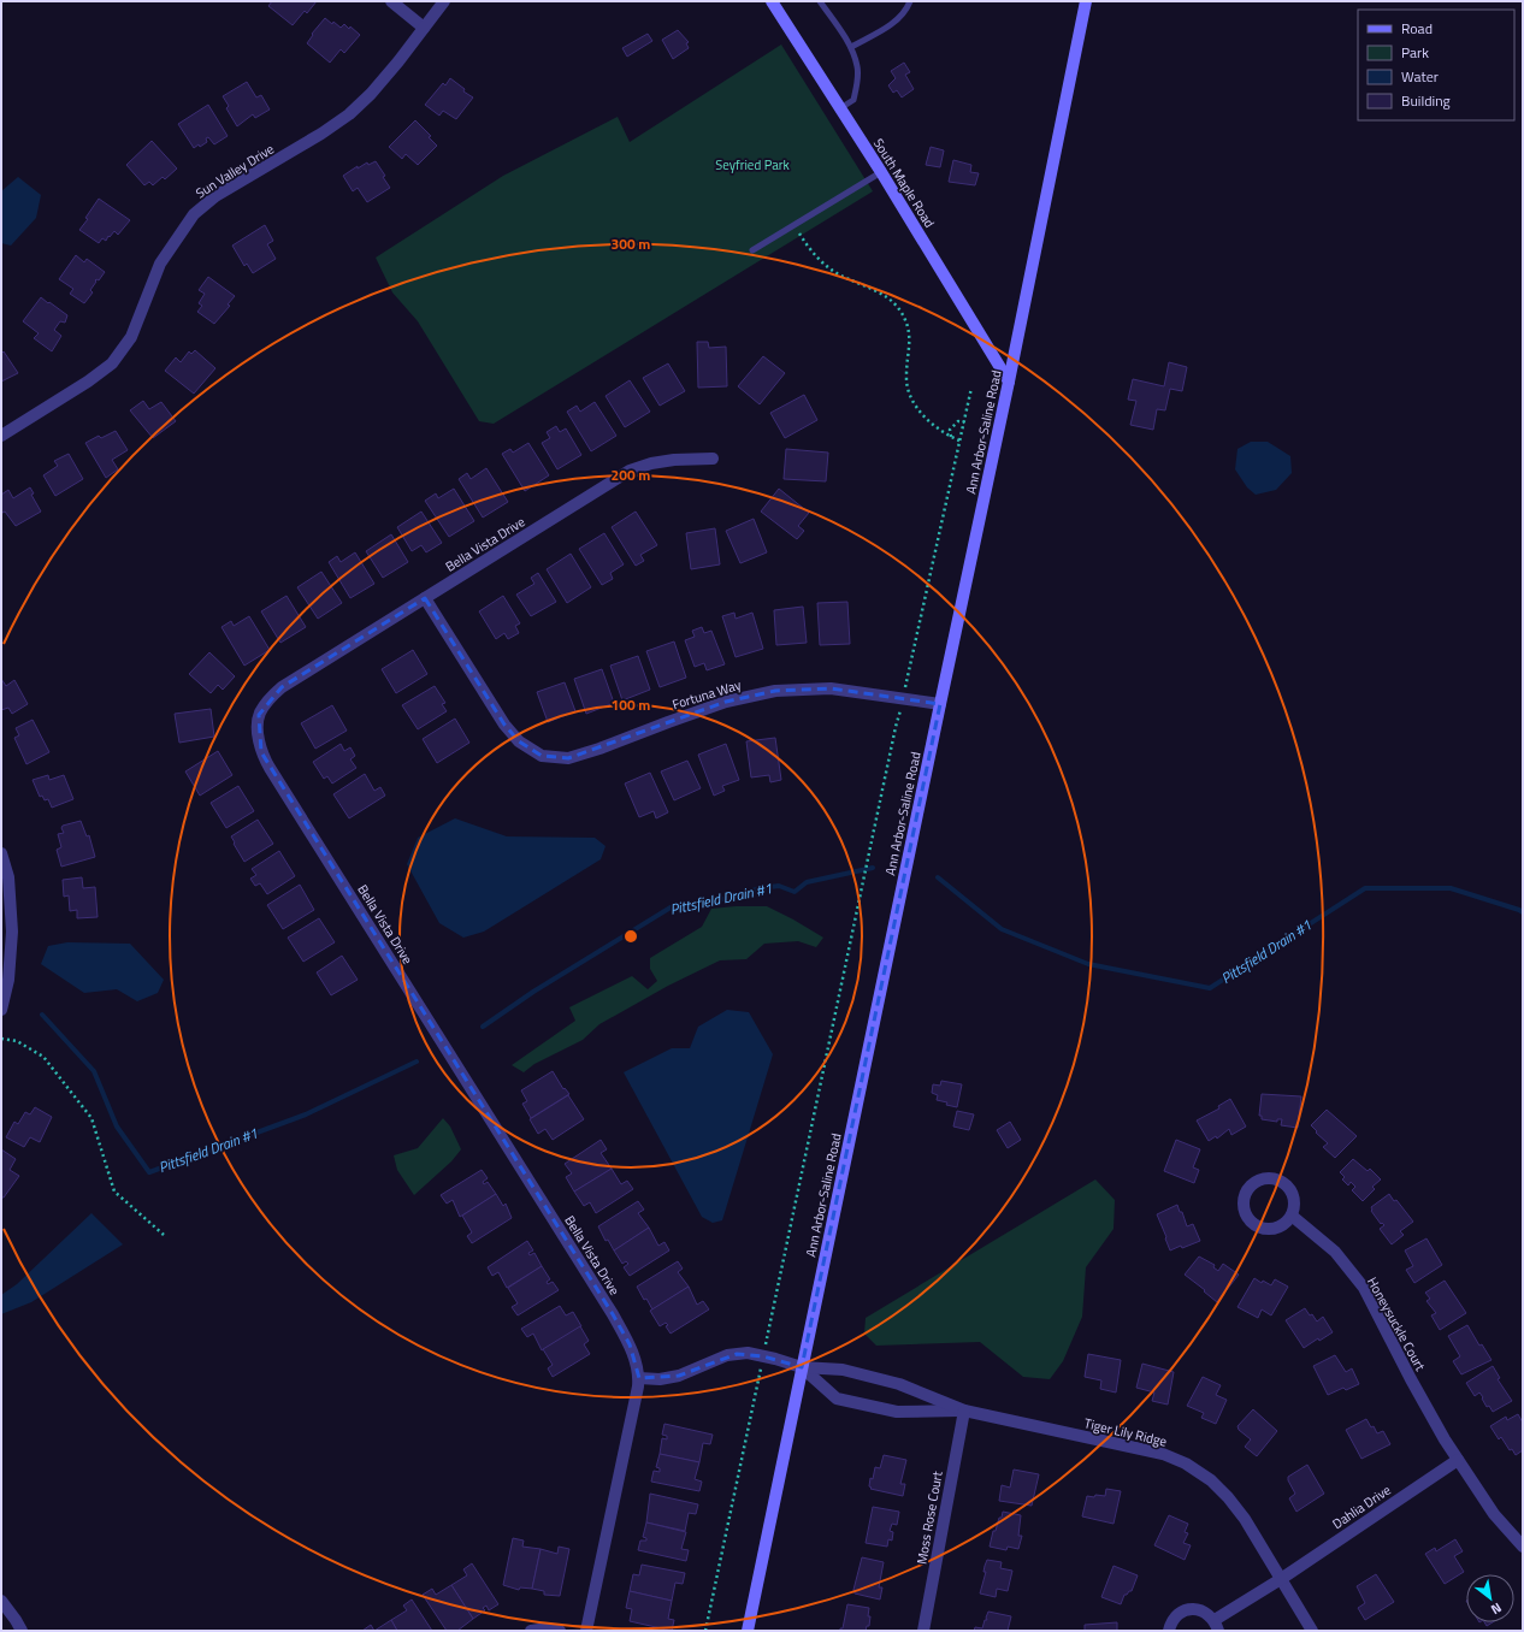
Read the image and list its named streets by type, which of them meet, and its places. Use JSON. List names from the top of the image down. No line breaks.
{"streets":{"main road":["South Maple Road","Ann Arbor-Saline Road"],"street":["Sun Valley Drive","Bella Vista Drive","Fortuna Way","Honeysuckle Court","Tiger Lily Ridge","Dahlia Drive","Moss Rose Court"]},"crossings":[["South Maple Road","Ann Arbor-Saline Road"],["Ann Arbor-Saline Road","Fortuna Way"],["Ann Arbor-Saline Road","Tiger Lily Ridge"],["Bella Vista Drive","Fortuna Way"],["Honeysuckle Court","Dahlia Drive"],["Tiger Lily Ridge","Dahlia Drive"],["Tiger Lily Ridge","Moss Rose Court"]],"water":["Pittsfield Drain #1"],"parks":["Seyfried Park"],"legend":["Road","Park","Water","Building"],"north":"bottom right","rings":["300 m","200 m","100 m"]}
